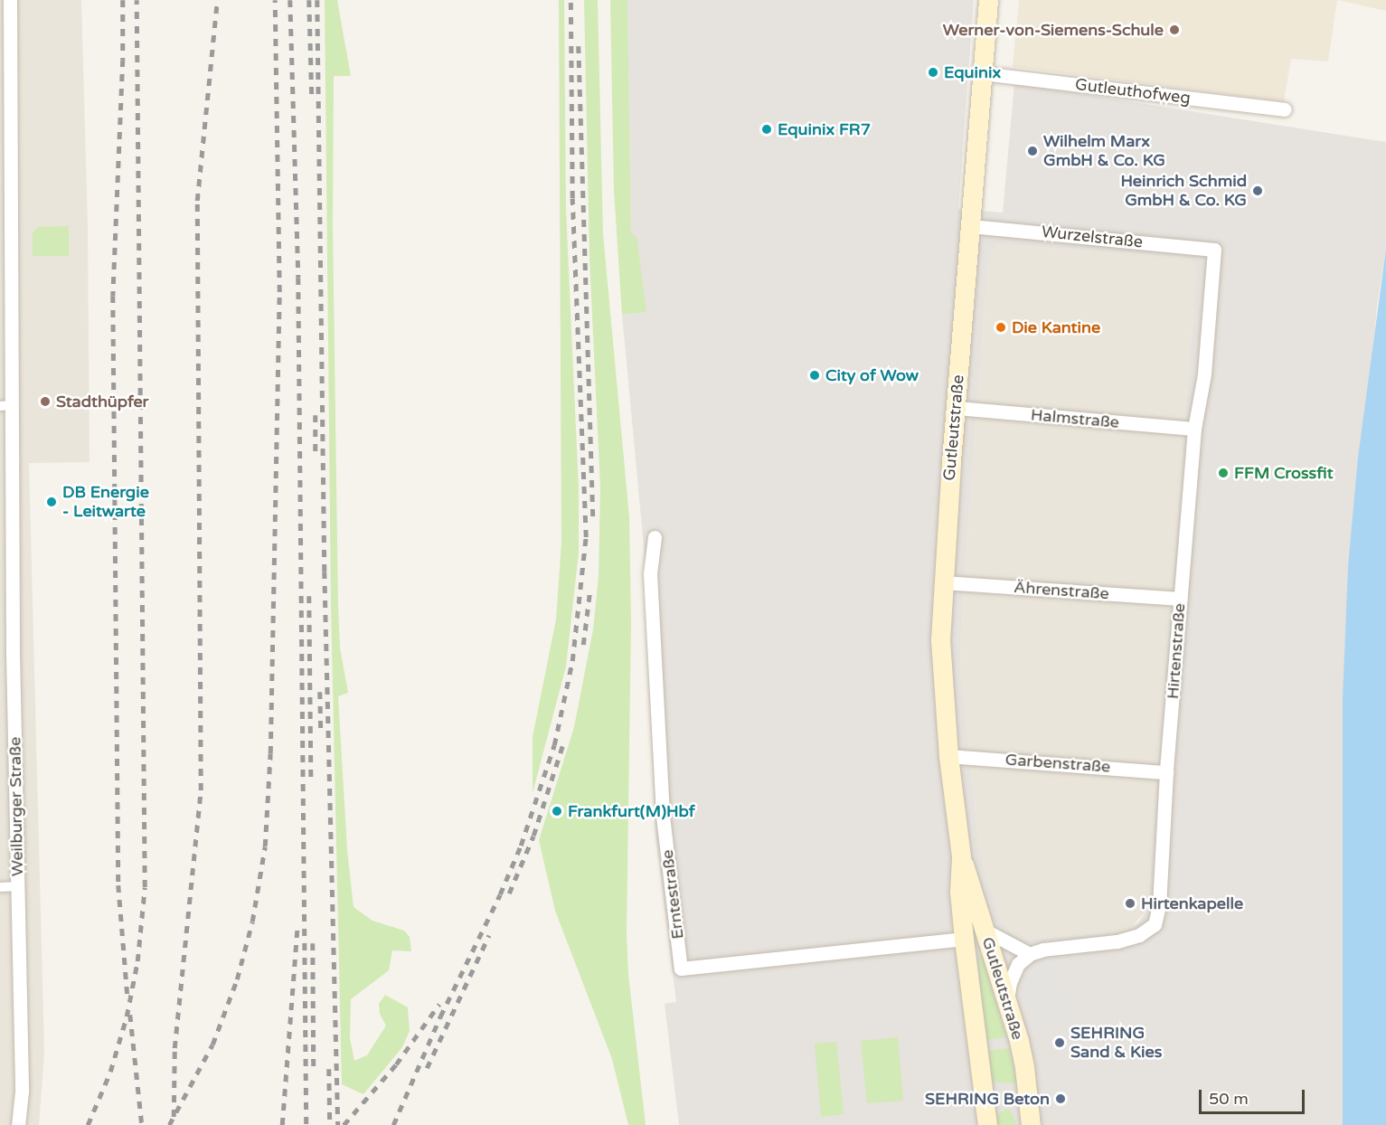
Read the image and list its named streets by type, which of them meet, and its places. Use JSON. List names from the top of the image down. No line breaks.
{"streets":{"main road":["Gutleutstraße"],"street":["Gutleuthofweg","Wurzelstraße","Halmstraße","Ährenstraße","Hirtenstraße","Garbenstraße","Weilburger Straße","Erntestraße"]},"crossings":[["Gutleuthofweg","Gutleutstraße"],["Wurzelstraße","Gutleutstraße"],["Wurzelstraße","Hirtenstraße"],["Halmstraße","Gutleutstraße"],["Halmstraße","Hirtenstraße"],["Gutleutstraße","Ährenstraße"],["Gutleutstraße","Garbenstraße"],["Gutleutstraße","Erntestraße"],["Ährenstraße","Hirtenstraße"],["Hirtenstraße","Garbenstraße"]],"places":["Werner-von-Siemens-Schule","Equinix","Equinix FR7","Wilhelm Marx GmbH & Co. KG","Heinrich Schmid GmbH & Co. KG","Die Kantine","City of Wow","Stadthüpfer","FFM Crossfit","DB Energie - Leitwarte","Frankfurt(M)Hbf","Hirtenkapelle","SEHRING Sand & Kies","SEHRING Beton"],"scale_bar":"50 m"}
